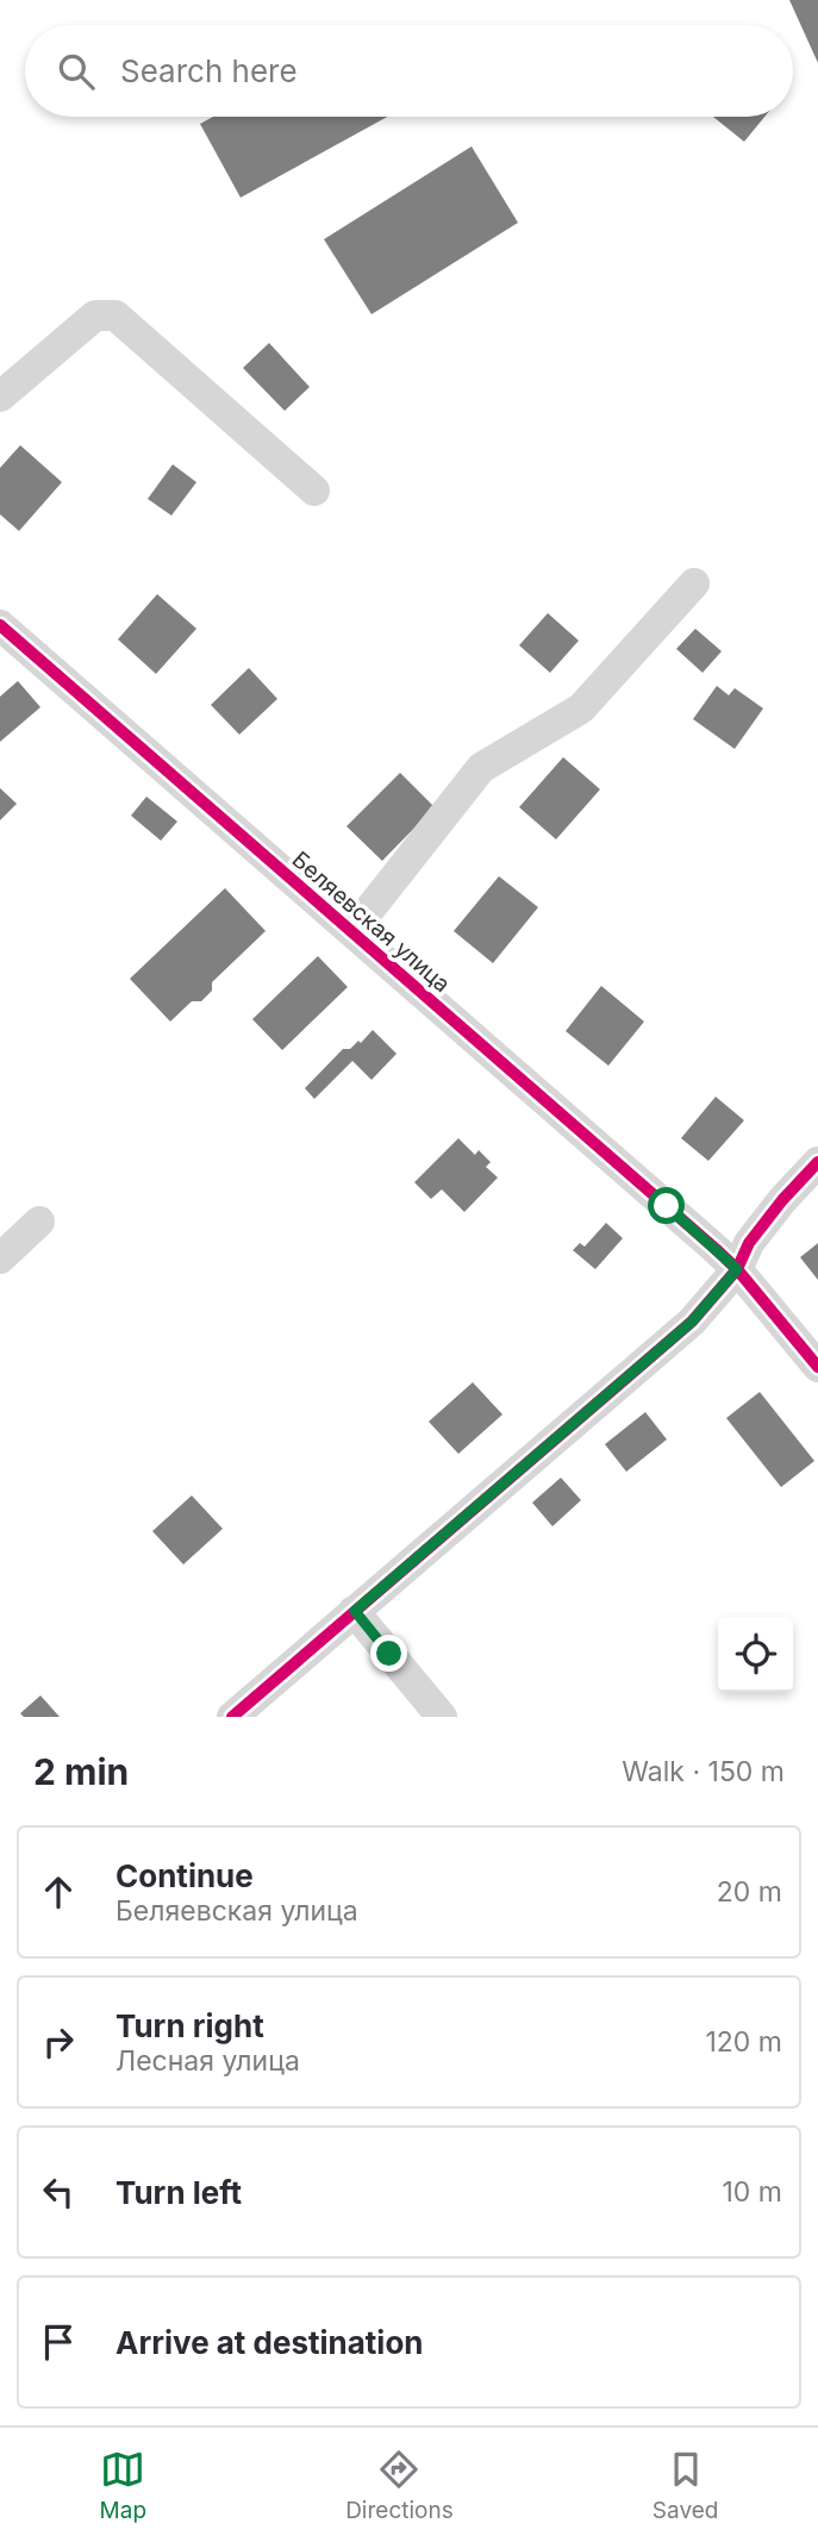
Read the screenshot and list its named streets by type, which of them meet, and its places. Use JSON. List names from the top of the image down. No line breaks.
{"streets":{"street":["Беляевская улица"]},"page":{"search":"Search here","heading":["2 min","Walk · 150 m"],"list":[["Continue","Беляевская улица","20 m"],["Turn right","Лесная улица","120 m"],["Turn left","10 m"],"Arrive at destination"],"nav":["Map","Directions","Saved"]}}
